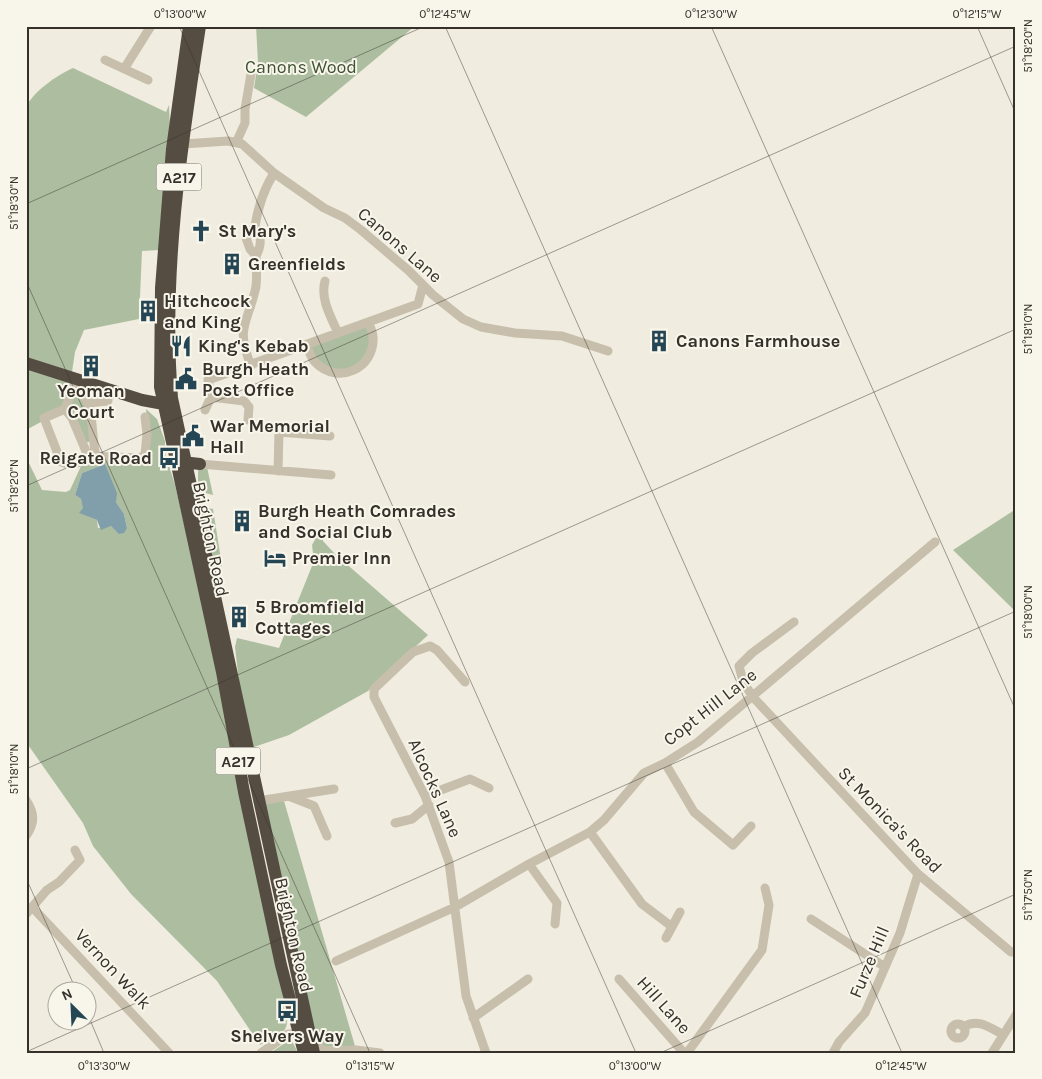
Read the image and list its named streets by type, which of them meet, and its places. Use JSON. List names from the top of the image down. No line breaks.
{"streets":{"highway":["A217","Brighton Road"],"street":["Canons Lane","Copt Hill Lane","Alcocks Lane","St Monica's Road","Furze Hill","Vernon Walk","Hill Lane"]},"crossings":[["Copt Hill Lane","Alcocks Lane"],["Copt Hill Lane","St Monica's Road"],["St Monica's Road","Furze Hill"]],"parks":["Canons Wood"],"places":{"church":["St Mary's"],"building":["Greenfields","Hitchcock and King","Canons Farmhouse","Yeoman Court","Burgh Heath Comrades and Social Club","5 Broomfield Cottages"],"restaurant":["King's Kebab"],"public building":["Burgh Heath Post Office","War Memorial Hall"],"bus stop":["Reigate Road","Shelvers Way"],"hotel":["Premier Inn"]},"north":"top left","coordinates":["0°13'00\"W","0°12'45\"W","0°12'30\"W","0°12'15\"W","51°18'20\"N","51°18'30\"N","51°18'10\"N","51°18'00\"N","51°17'50\"N","0°13'30\"W","0°13'15\"W"]}
